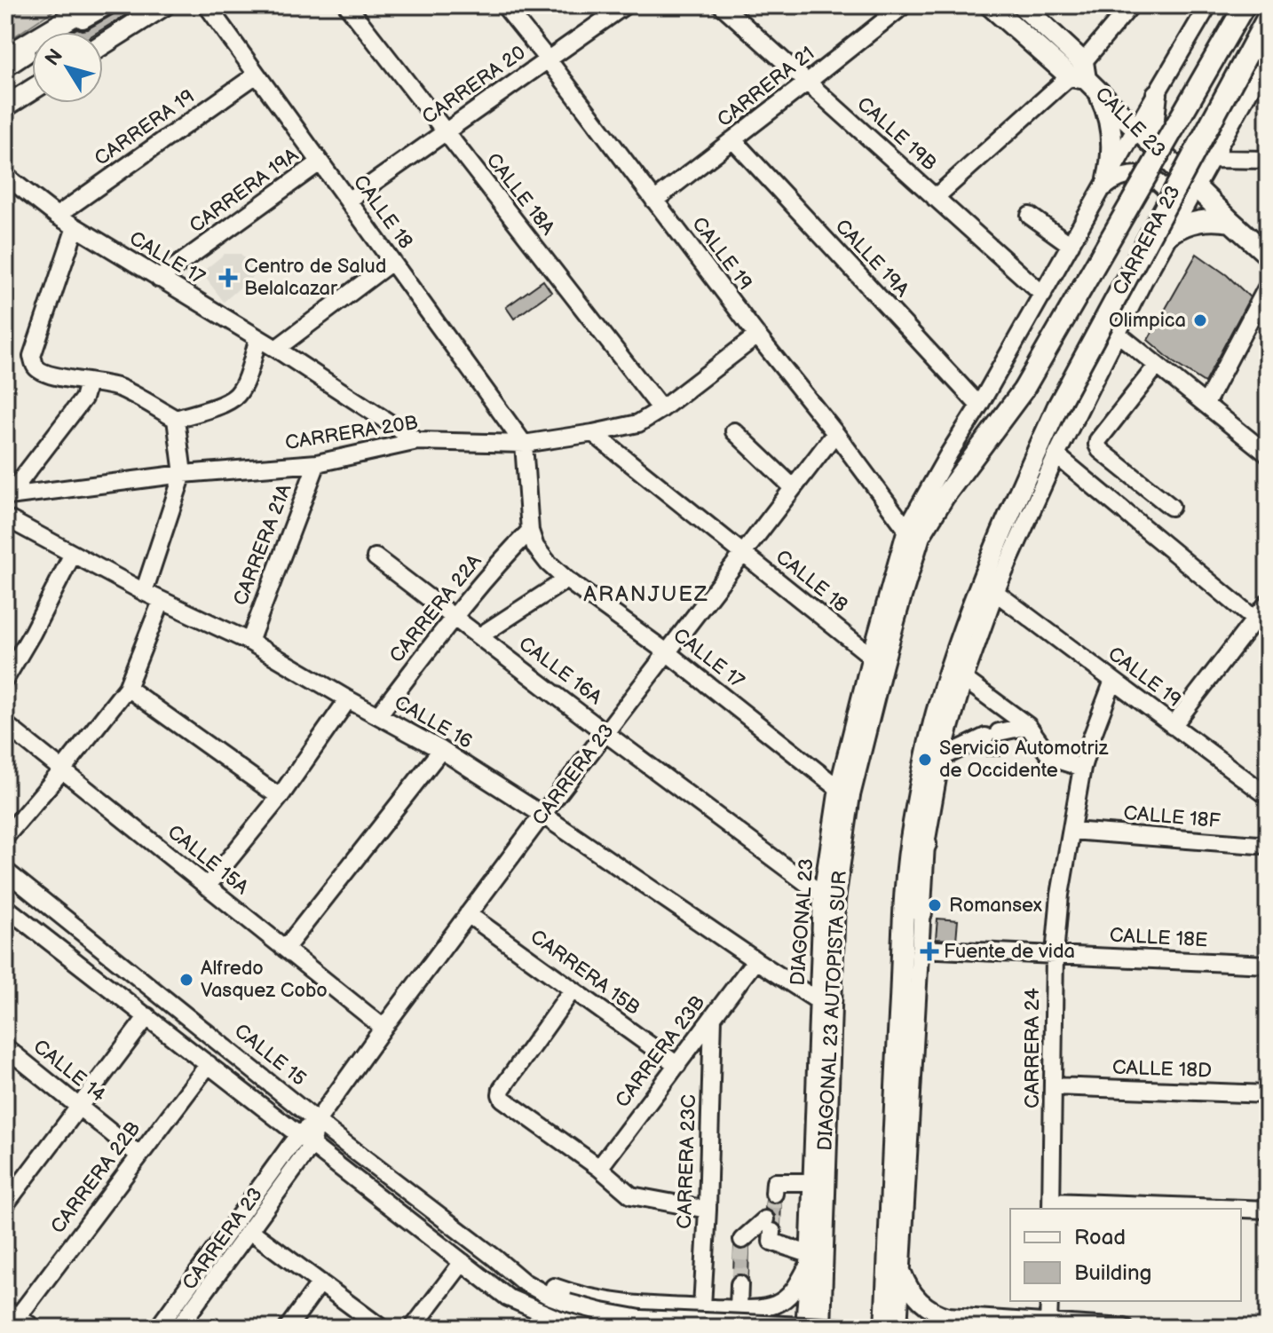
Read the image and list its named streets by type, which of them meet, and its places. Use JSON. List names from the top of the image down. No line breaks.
{"streets":{"main road":["CALLE 23","CARRERA 23","DIAGONAL 23 AUTOPISTA SUR"],"street":["CARRERA 20","CARRERA 21","CARRERA 19","CALLE 19B","CARRERA 19A","CALLE 18A","CALLE 18","CALLE 19","CALLE 17","CALLE 19A","CARRERA 20B","CARRERA 21A","CARRERA 22A","CALLE 16A","CALLE 16","CALLE 18F","CALLE 15A","DIAGONAL 23","CALLE 18E","CARRERA 15B","CARRERA 24","CARRERA 23B","CALLE 15","CALLE 18D","CALLE 14","CARRERA 23C","CARRERA 22B"]},"crossings":[["CARRERA 20","CALLE 18A"],["CARRERA 20","CALLE 18"],["CARRERA 20","CALLE 19"],["CARRERA 21","CALLE 19B"],["CARRERA 21","CALLE 19"],["CARRERA 21","CALLE 19A"],["CALLE 23","CARRERA 23"],["CARRERA 19","CALLE 18"],["CARRERA 19","CALLE 17"],["CARRERA 19A","CALLE 18"],["CARRERA 19A","CALLE 17"],["CALLE 18A","CARRERA 20B"],["CALLE 18","CARRERA 23"],["CALLE 18","CALLE 17"],["CALLE 18","CARRERA 20B"],["CALLE 18","DIAGONAL 23"],["CARRERA 23","CALLE 19"],["CARRERA 23","CALLE 17"],["CARRERA 23","CALLE 16A"],["CARRERA 23","CALLE 16"],["CARRERA 23","CALLE 15A"],["CARRERA 23","CARRERA 15B"],["CARRERA 23","DIAGONAL 23 AUTOPISTA SUR"],["CARRERA 23","CALLE 15"],["CALLE 19","CARRERA 20B"],["CALLE 19","DIAGONAL 23"],["CALLE 19","DIAGONAL 23 AUTOPISTA SUR"],["CALLE 19","CARRERA 24"],["CALLE 17","CARRERA 20B"],["CALLE 17","CARRERA 22A"],["CALLE 17","DIAGONAL 23"],["CARRERA 20B","CARRERA 21A"],["CARRERA 21A","CALLE 16"],["CARRERA 22A","CALLE 16A"],["CARRERA 22A","CALLE 16"],["CALLE 16A","DIAGONAL 23"],["CALLE 16","DIAGONAL 23"],["CALLE 16","CARRERA 23B"],["CALLE 18F","CARRERA 24"],["DIAGONAL 23","DIAGONAL 23 AUTOPISTA SUR"],["CALLE 18E","CARRERA 24"],["CARRERA 15B","CARRERA 23B"],["CARRERA 24","CALLE 18D"],["CARRERA 23B","CARRERA 23C"],["CALLE 14","CARRERA 22B"]],"districts":["ARANJUEZ"],"places":{"health":["Centro de Salud Belalcazar","Fuente de vida"],"other":["Olimpica","Servicio Automotriz de Occidente","Romansex","Alfredo Vasquez Cobo"]},"legend":["Road","Building"],"north":"top left"}
